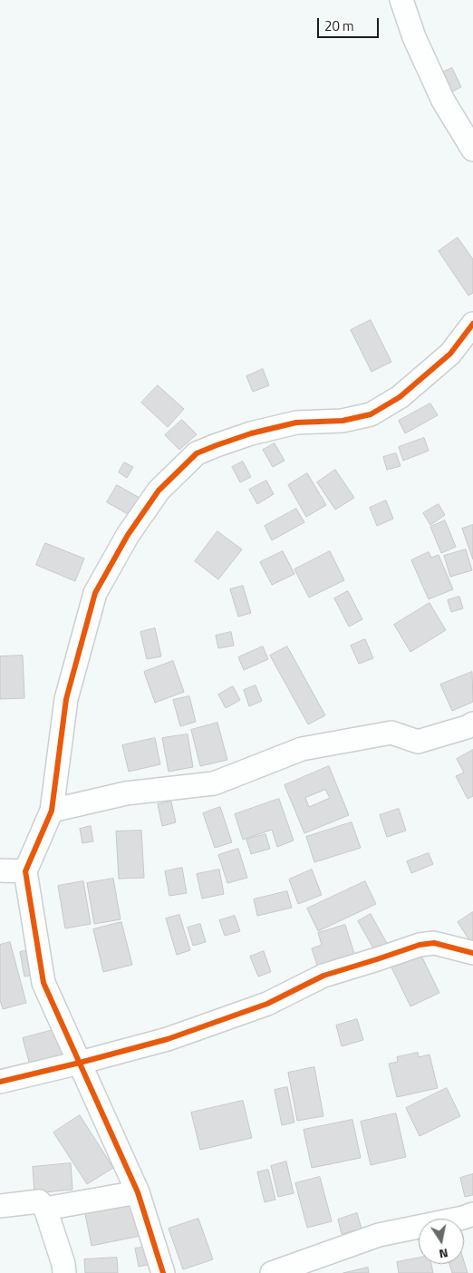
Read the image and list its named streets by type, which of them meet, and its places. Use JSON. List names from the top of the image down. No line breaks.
{"scale_bar":"20 m","north":"bottom"}
